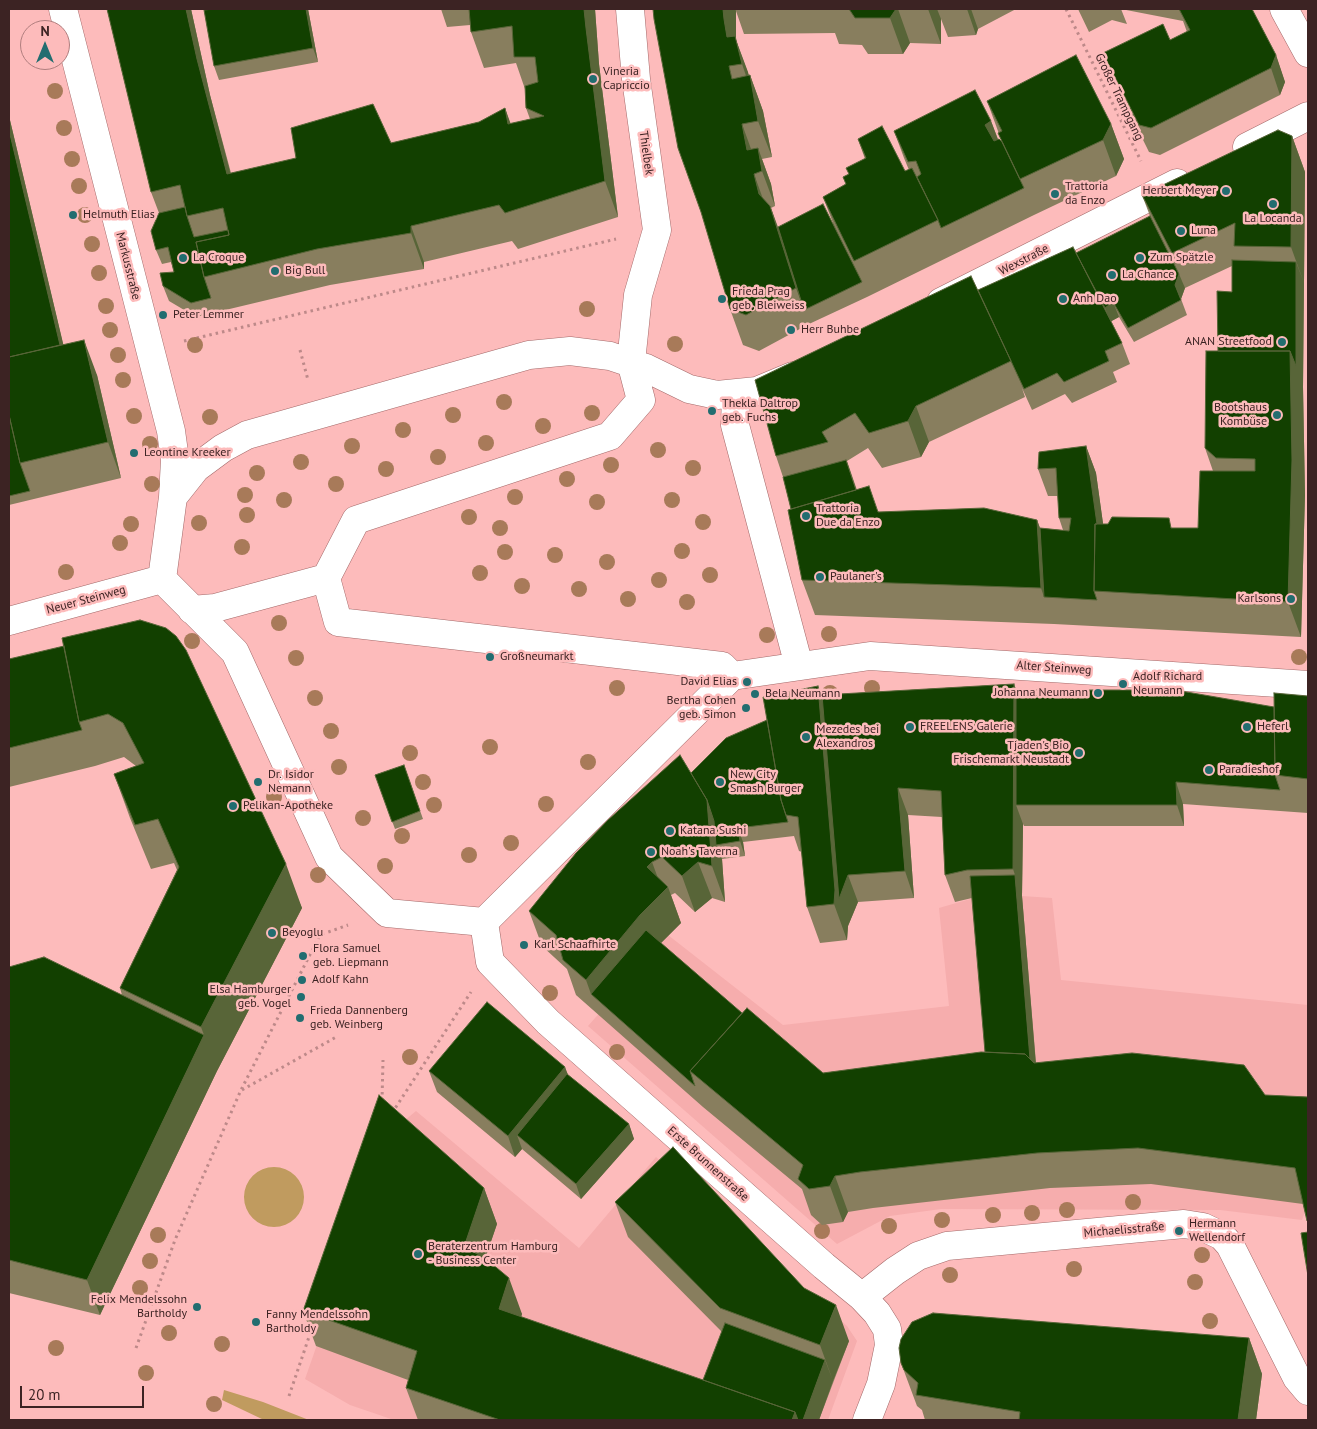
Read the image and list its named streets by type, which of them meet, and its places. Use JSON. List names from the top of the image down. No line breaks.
{"streets":{"street":["Thielbek","Wexstraße","Markusstraße","Neuer Steinweg","Alter Steinweg","Erste Brunnenstraße","Michaelisstraße"],"path":["Großer Trampgang"]},"crossings":[["Großer Trampgang","Wexstraße"],["Erste Brunnenstraße","Michaelisstraße"]],"places":["Vineria Capriccio","Herbert Meyer","Trattoria da Enzo","La Locanda","Helmuth Elias","Luna","La Croque","Zum Spätzle","Big Bull","La Chance","Frieda Prag geb. Bleiweiss","Anh Dao","Peter Lemmer","Herr Buhbe","ANAN Streetfood","Thekla Daltrop geb. Fuchs","Bootshaus Kombüse","Leontine Kreeker","Trattoria Due da Enzo","Paulaner's","Karlsons","Großneumarkt","David Elias","Adolf Richard Neumann","Johanna Neumann","Bela Neumann","Bertha Cohen geb. Simon","FREELENS Galerie","Heferl","Mezedes bei Alexandros","Tjaden's Bio Frischemarkt Neustadt","Paradieshof","Dr. Isidor Nemann","New City Smash Burger","Pelikan-Apotheke","Katana Sushi","Noah's Taverna","Beyoglu","Karl Schaafhirte","Flora Samuel geb. Liepmann","Adolf Kahn","Elsa Hamburger geb. Vogel","Frieda Dannenberg geb. Weinberg","Hermann Wellendorf","Beraterzentrum Hamburg - Business Center","Felix Mendelssohn Bartholdy","Fanny Mendelssohn Bartholdy"],"scale_bar":"20 m","north":"top"}
